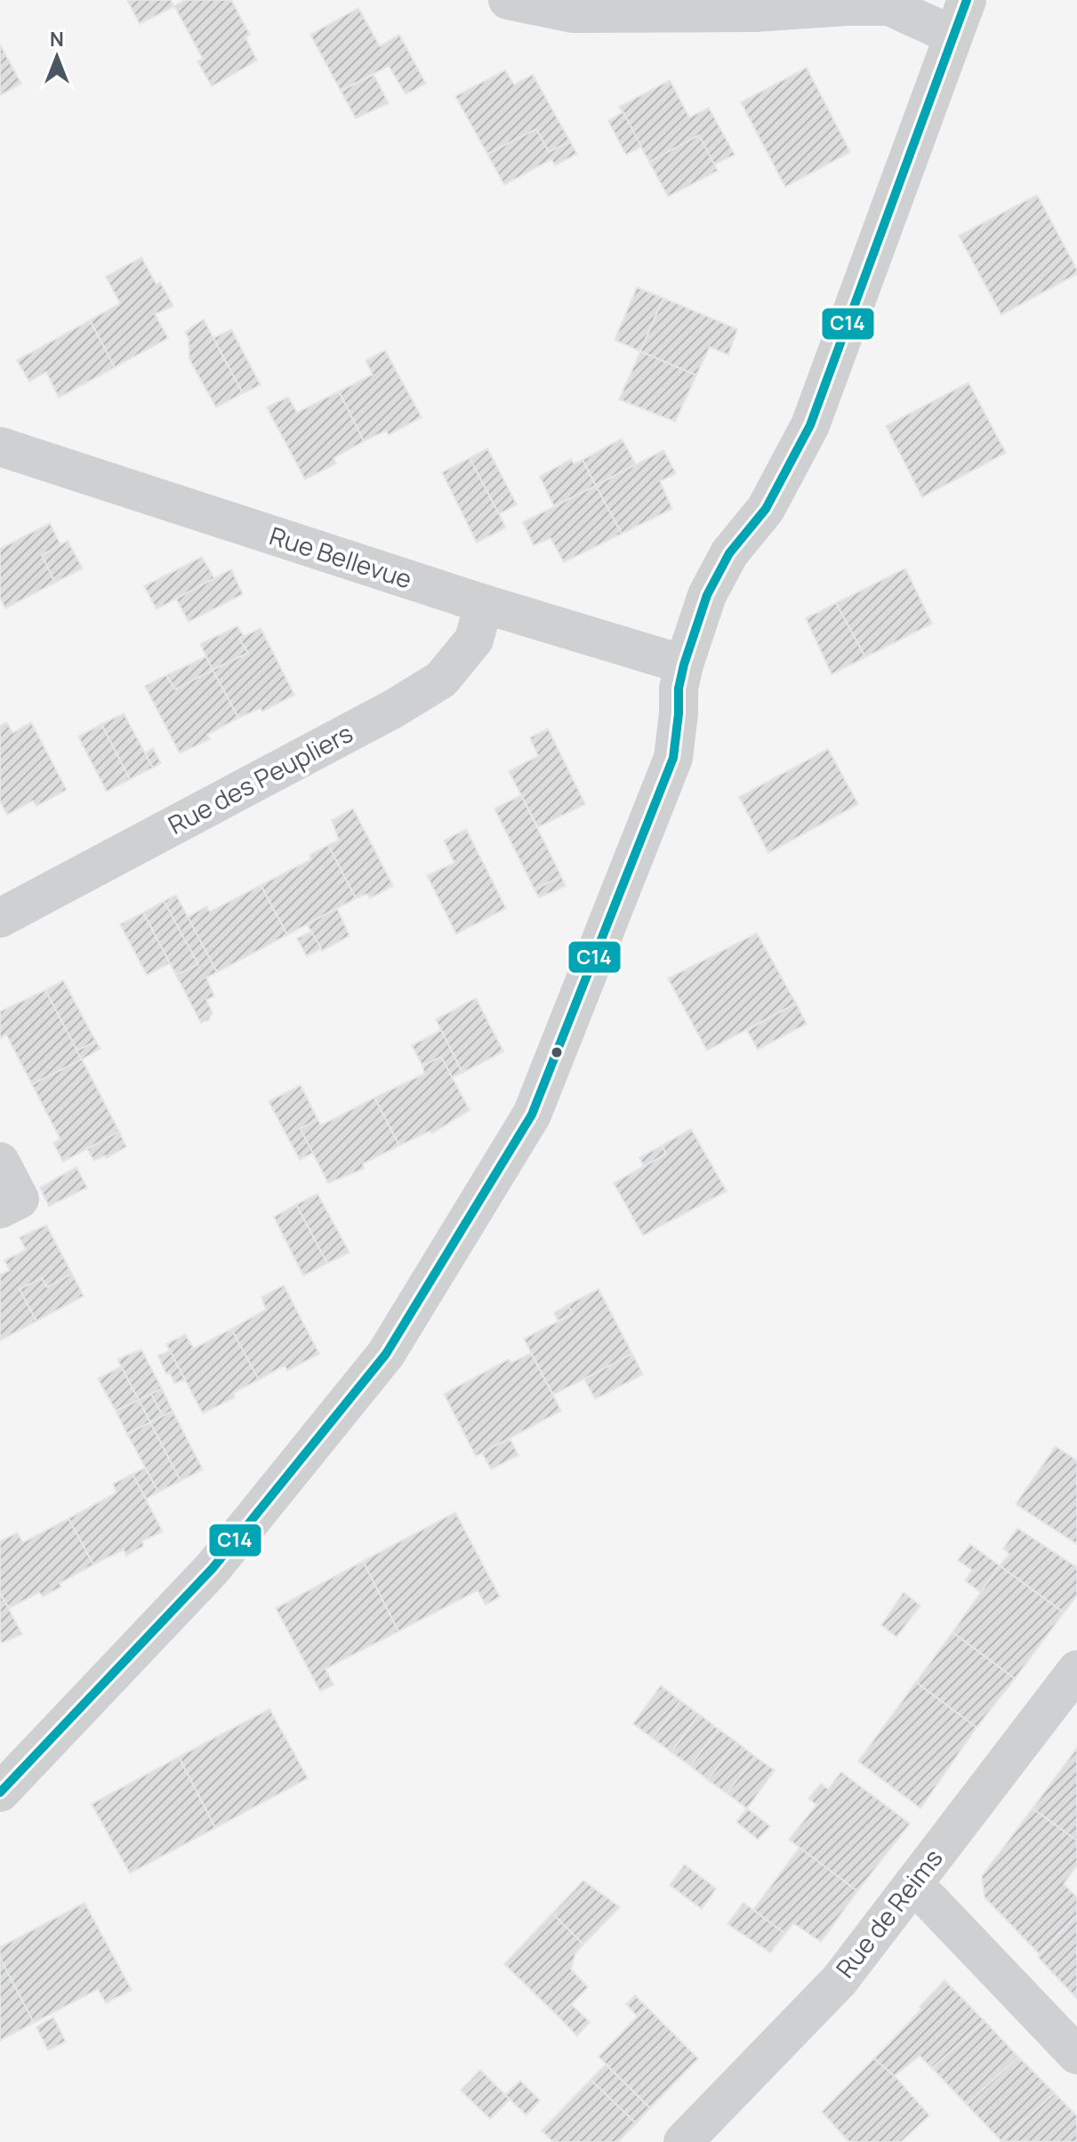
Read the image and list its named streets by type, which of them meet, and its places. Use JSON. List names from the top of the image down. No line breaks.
{"streets":{"street":["Rue Bellevue","Rue des Peupliers","Rue de Reims"]},"crossings":[["Rue Bellevue","Rue des Peupliers"]],"lines":["transit line C14"],"north":"top"}
